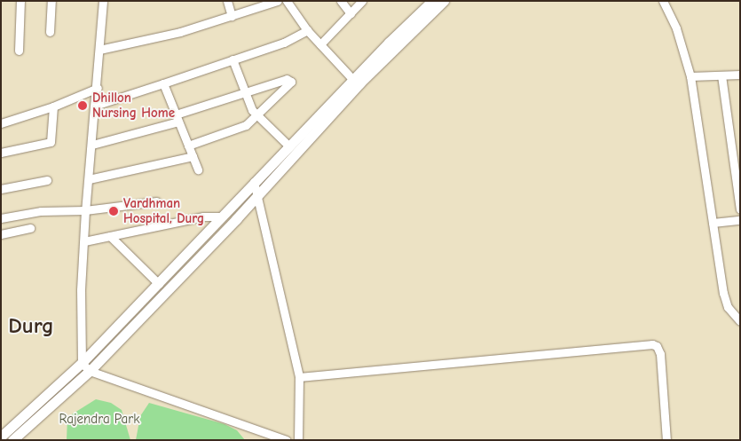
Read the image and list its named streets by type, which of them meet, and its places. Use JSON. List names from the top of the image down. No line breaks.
{"districts":["Durg"],"parks":["Rajendra Park"],"places":["Dhillon Nursing Home","Vardhman Hospital, Durg"]}
